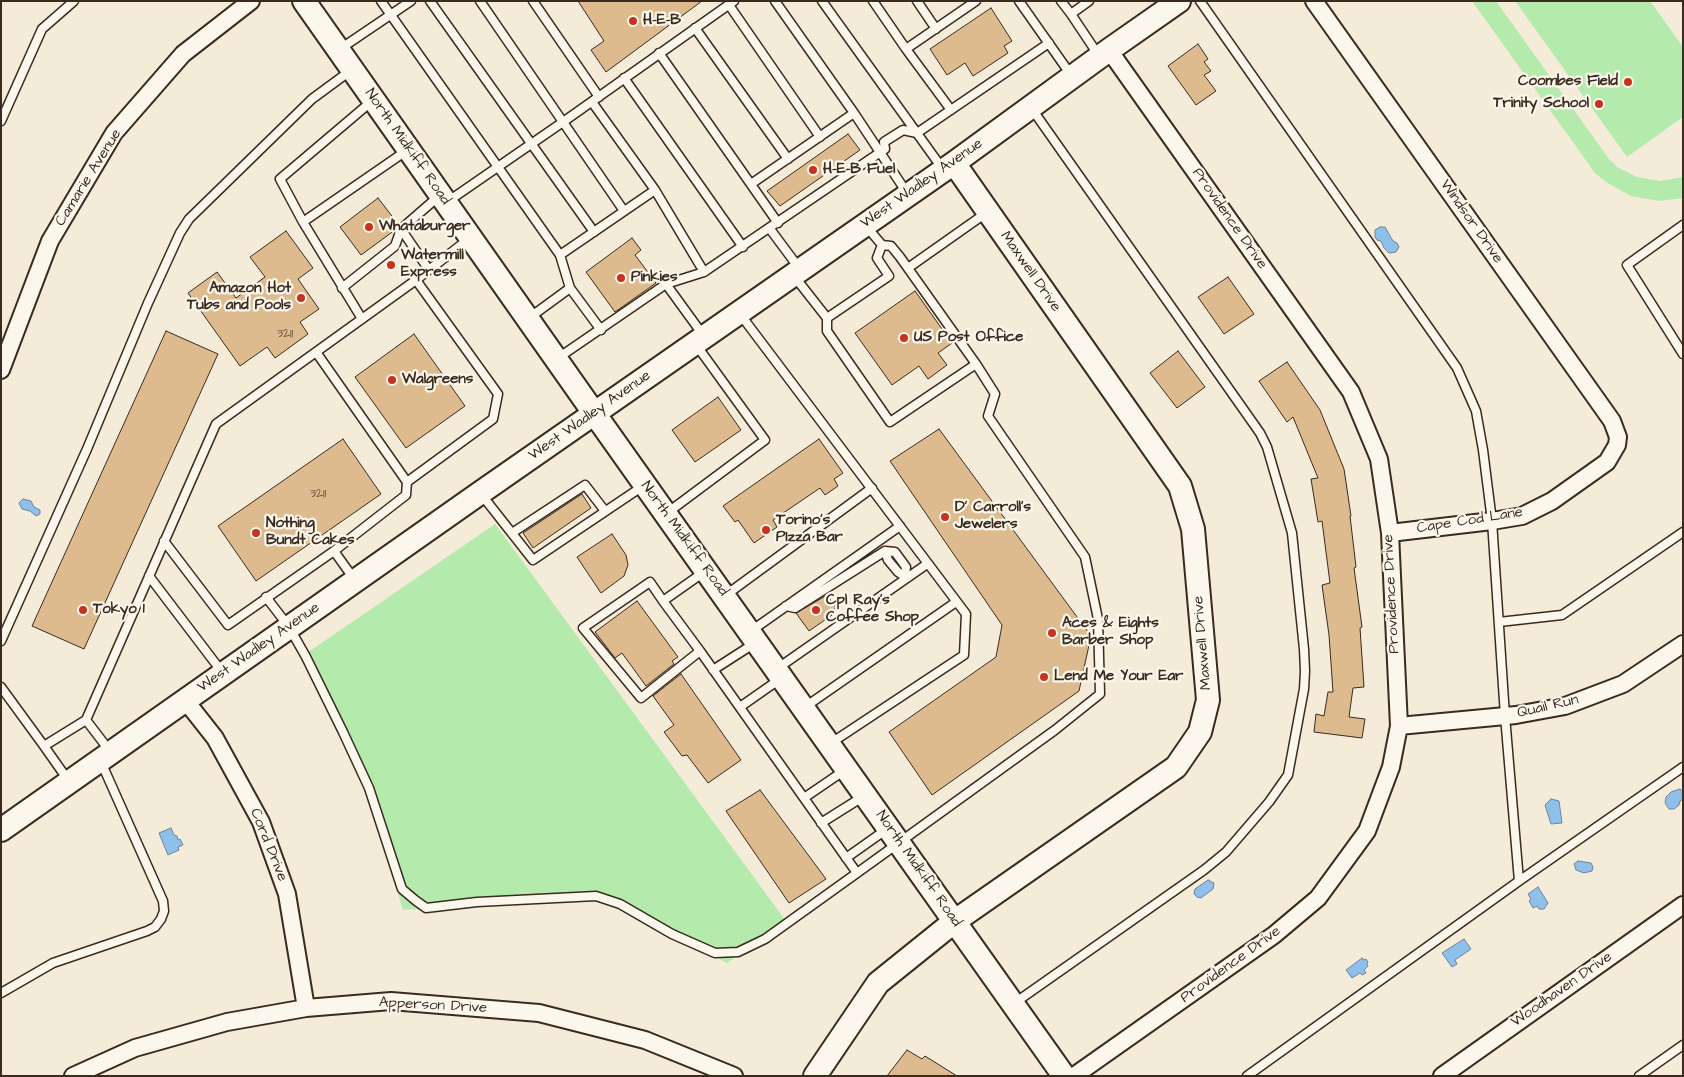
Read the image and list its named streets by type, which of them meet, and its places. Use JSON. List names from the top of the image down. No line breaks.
{"streets":{"main road":["North Midkiff Road","West Wadley Avenue","Maxwell Drive"],"street":["Camarie Avenue","Providence Drive","Windsor Drive","Cape Cod Lane","Quail Run","Cord Drive","Woodhaven Drive","Apperson Drive"]},"crossings":[["North Midkiff Road","West Wadley Avenue"],["North Midkiff Road","Maxwell Drive"],["West Wadley Avenue","Providence Drive"],["West Wadley Avenue","Maxwell Drive"],["West Wadley Avenue","Cord Drive"],["Providence Drive","Cape Cod Lane"],["Providence Drive","Quail Run"],["Windsor Drive","Cape Cod Lane"],["Cord Drive","Apperson Drive"]],"places":["H-E-B","Coombes Field","Trinity School","H-E-B Fuel","Whataburger","Watermill Express","Pinkies","Amazon Hot Tubs and Pools","US Post Office","Walgreens","D' Carroll's Jewelers","Torino's PIzza Bar","Nothing Bundt Cakes","Tokyo 1","Cpl Ray's Coffee Shop","Aces & Eights Barber Shop","Lend Me Your Ear"],"house_numbers":["3211","3211"]}
